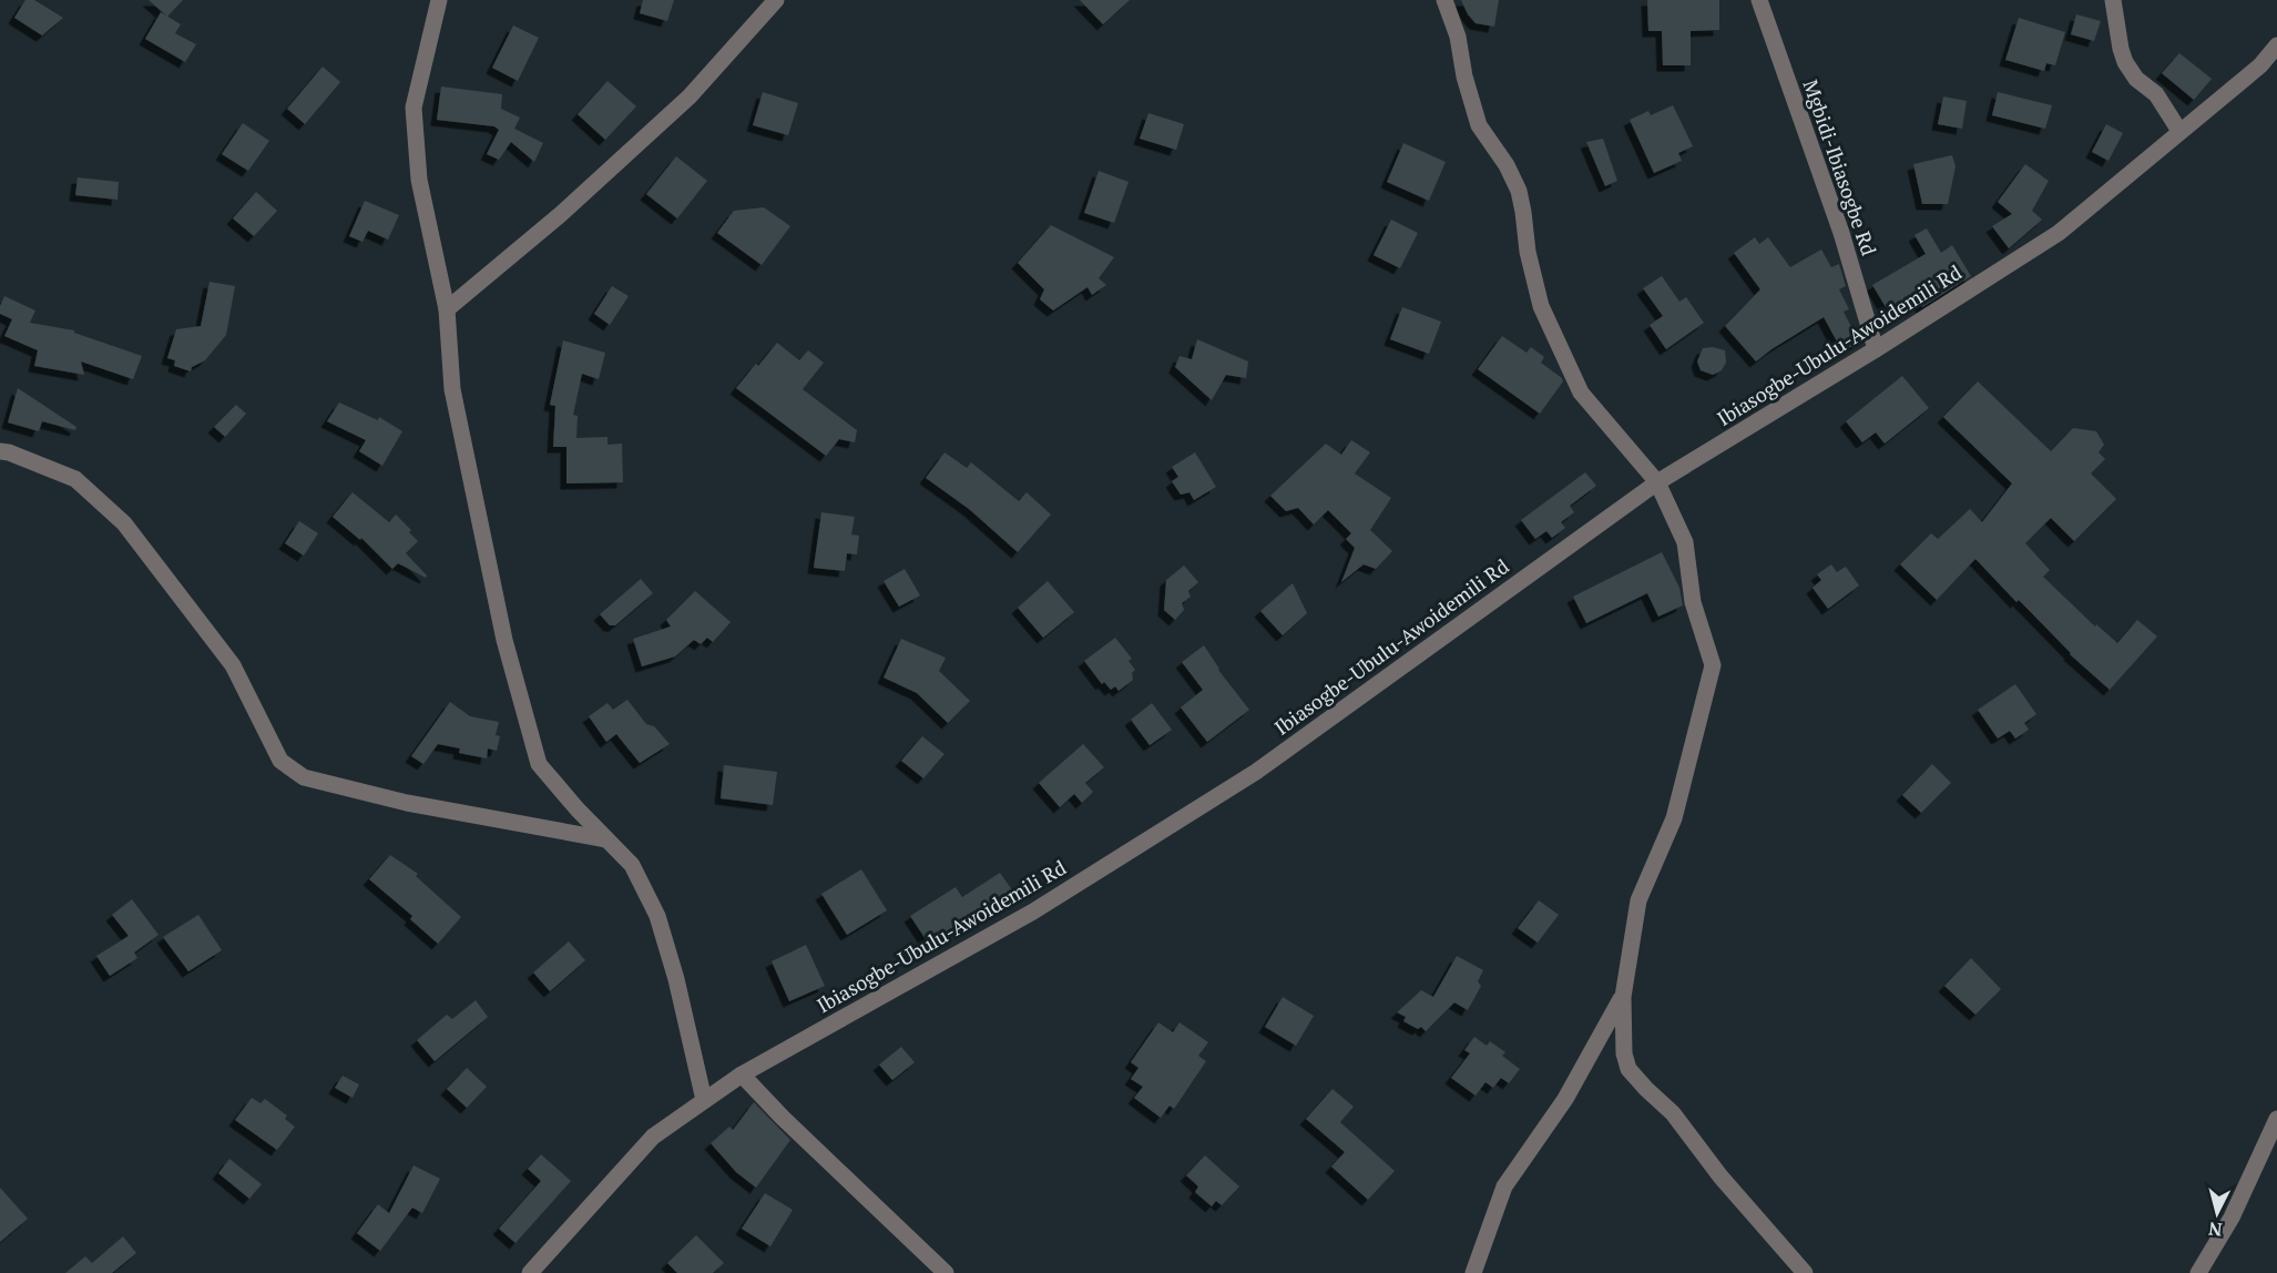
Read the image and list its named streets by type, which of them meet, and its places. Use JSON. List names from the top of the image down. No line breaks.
{"streets":{"street":["Mgbidi-Ibiasogbe Rd","Ibiasogbe-Ubulu-Awoidemili Rd"]},"crossings":[["Mgbidi-Ibiasogbe Rd","Ibiasogbe-Ubulu-Awoidemili Rd"]],"north":"bottom"}
